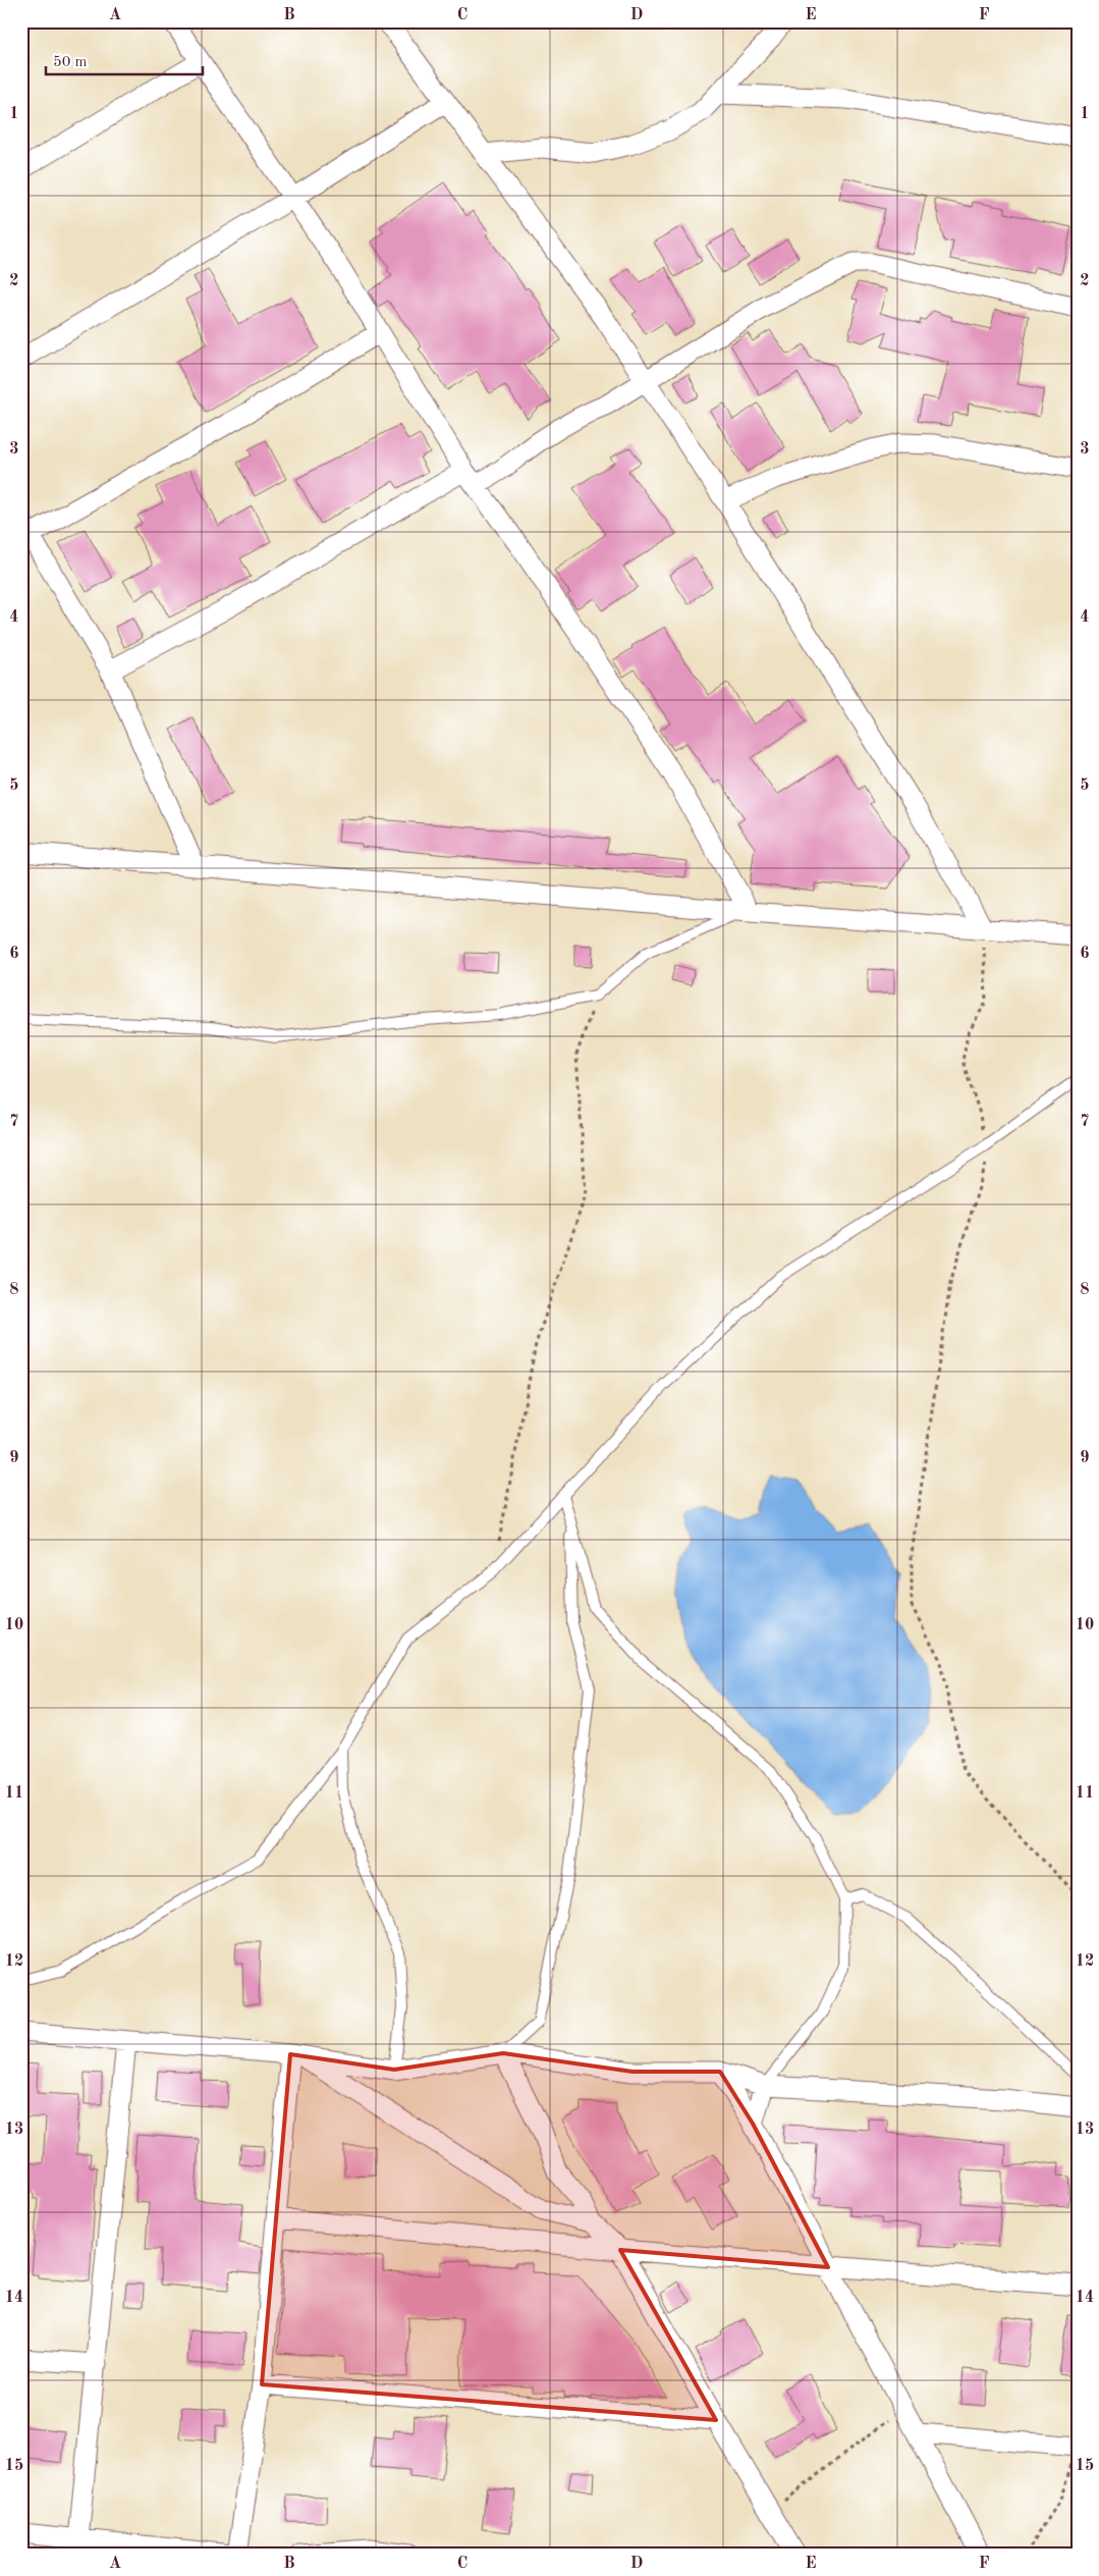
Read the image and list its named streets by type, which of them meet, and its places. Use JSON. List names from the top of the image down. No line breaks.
{"scale_bar":"50 m","grid":{"columns":["A","B","C","D","E","F"],"rows":["1","2","3","4","5","6","7","8","9","10","11","12","13","14","15"]}}
